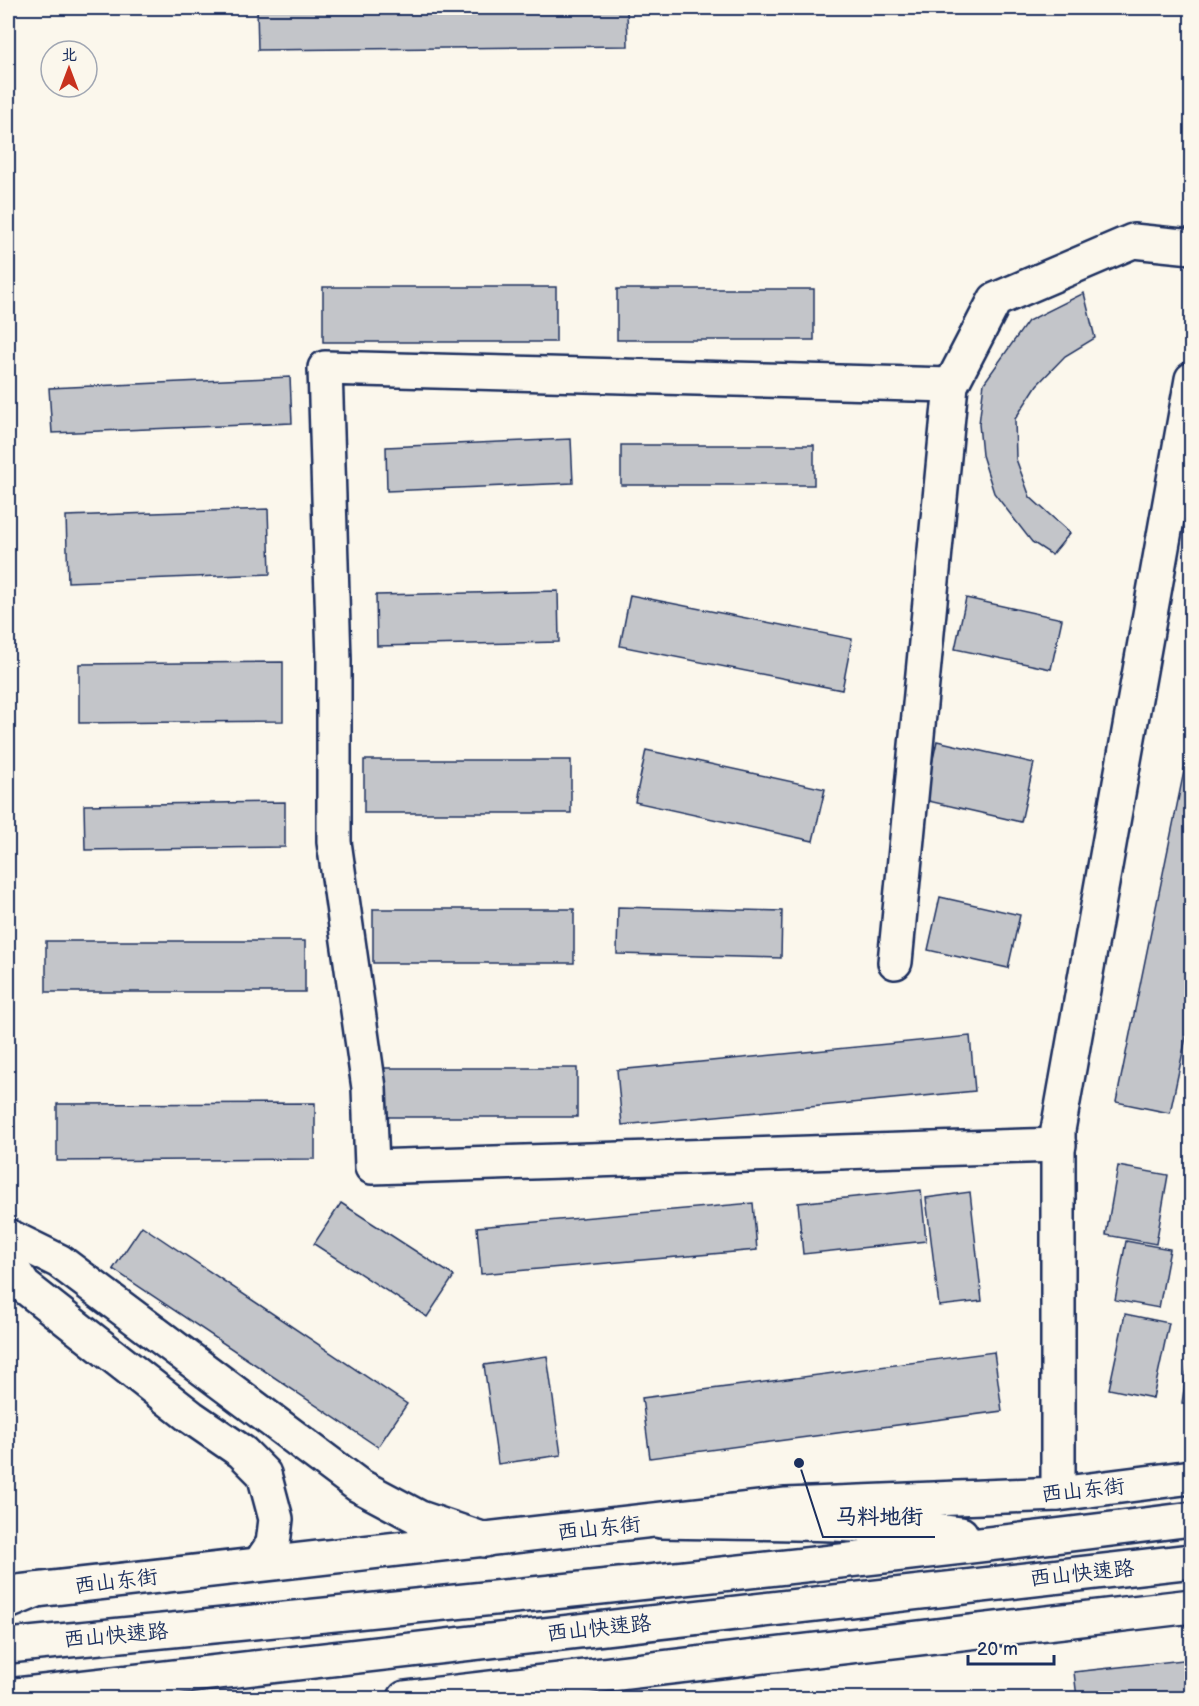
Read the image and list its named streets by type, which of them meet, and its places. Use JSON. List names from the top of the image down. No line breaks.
{"streets":{"main road":["西山东街","西山快速路"]},"places":["马料地街"],"scale_bar":"20 m","north":"top"}
